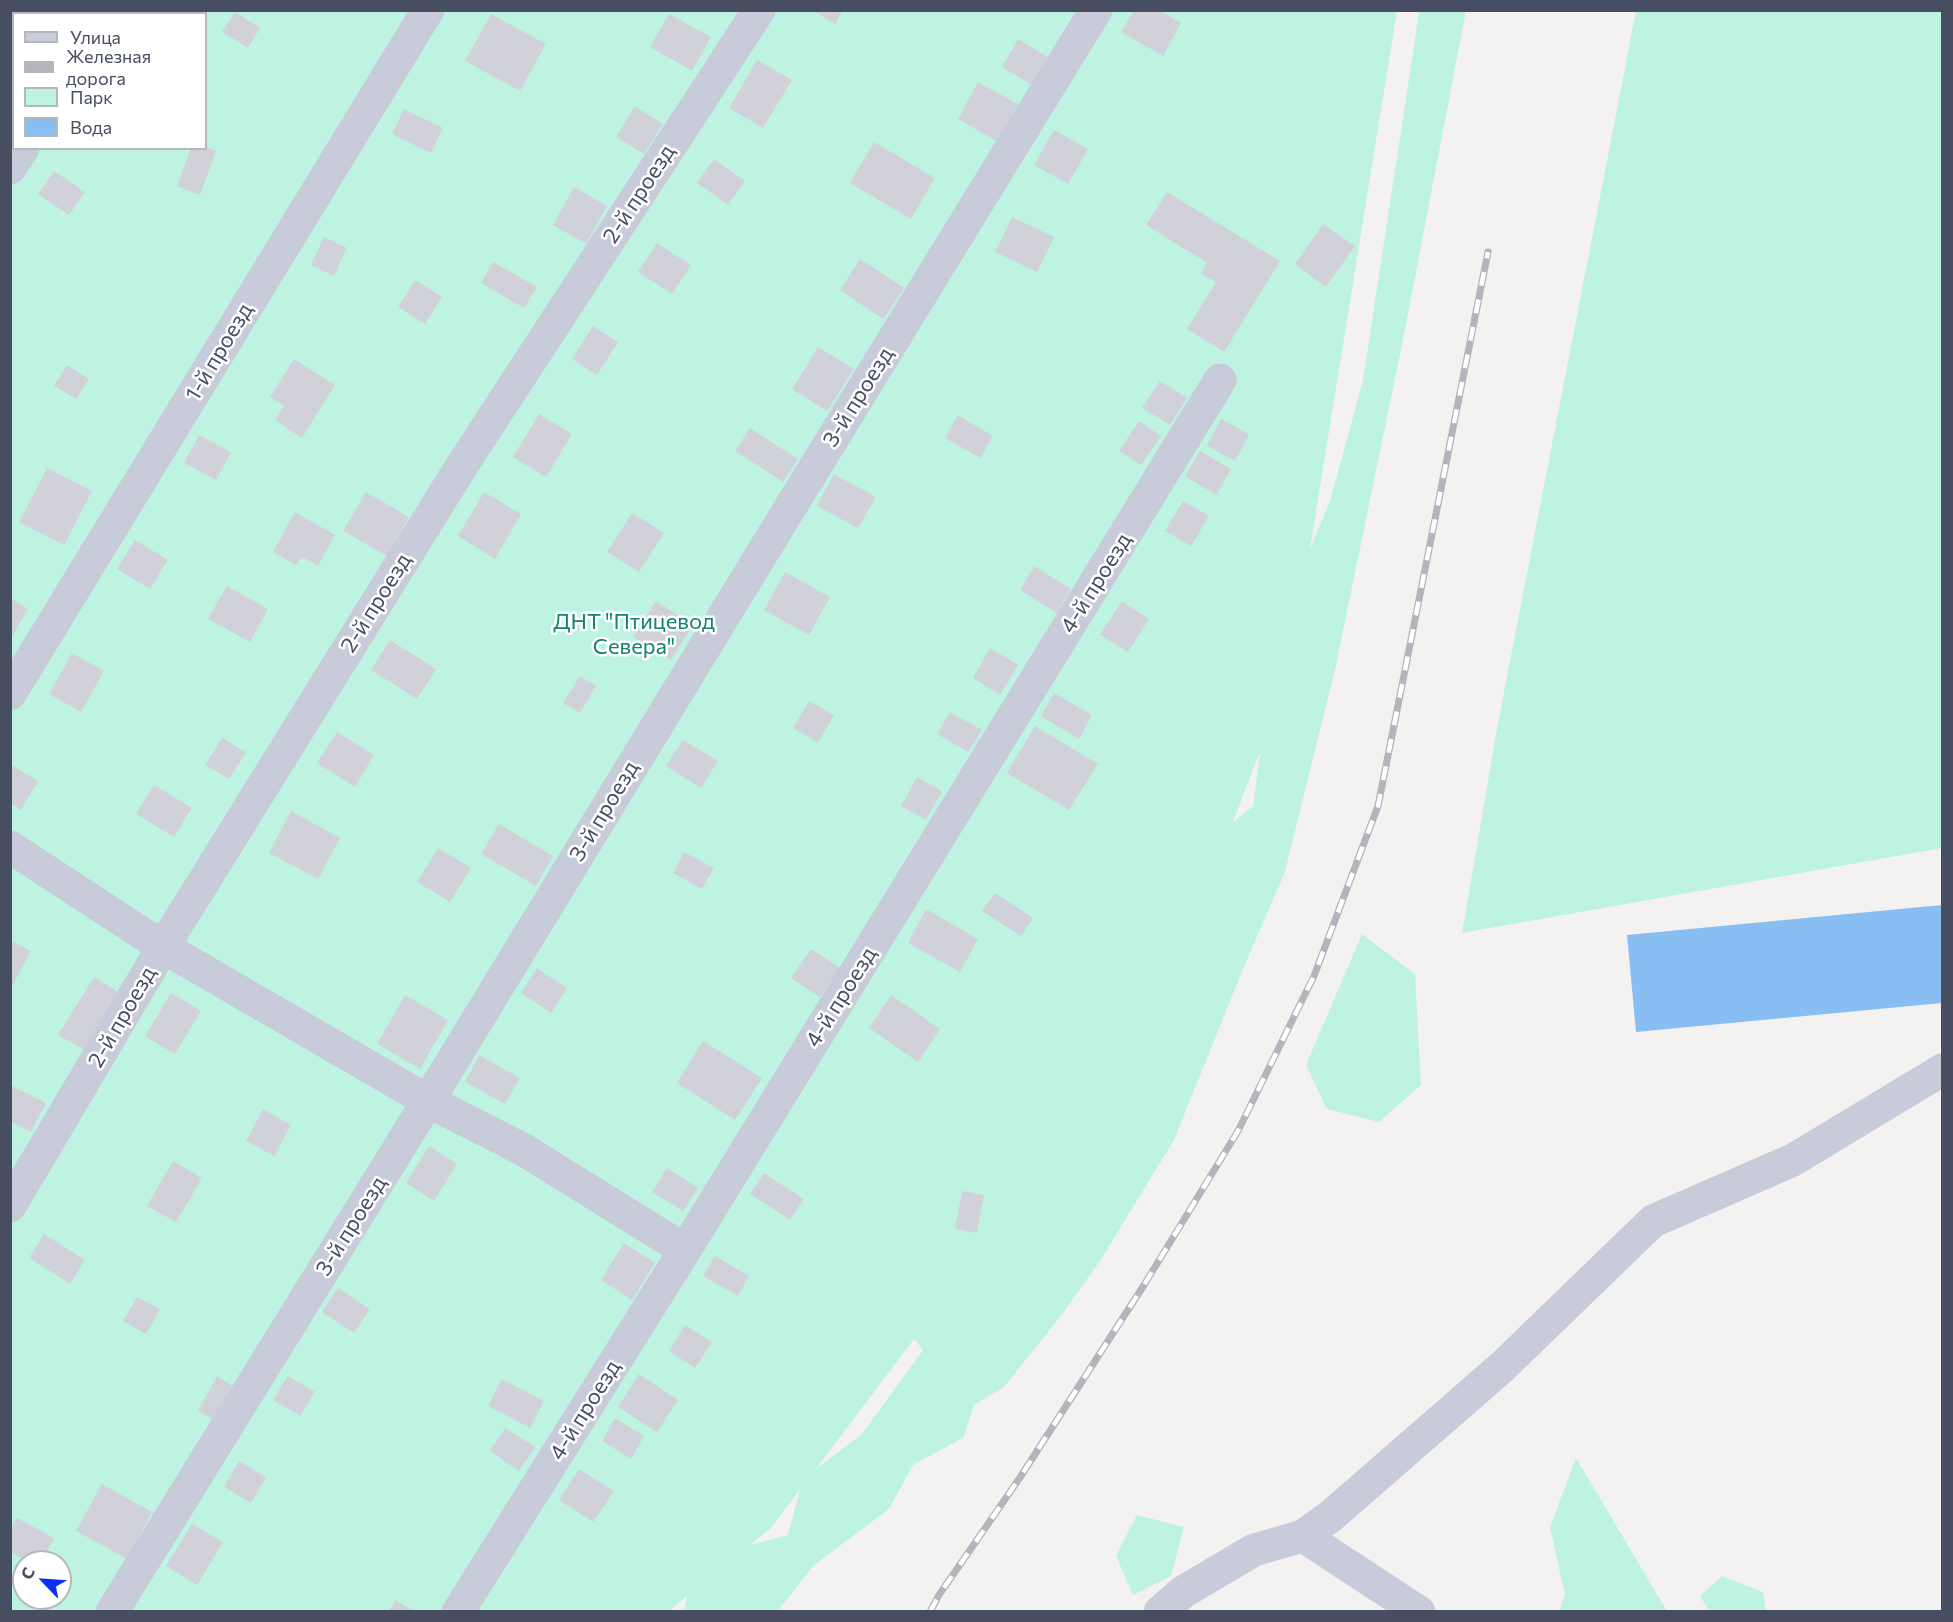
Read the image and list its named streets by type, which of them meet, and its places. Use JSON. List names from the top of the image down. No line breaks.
{"streets":{"street":["2-й проезд","1-й проезд","3-й проезд","4-й проезд"]},"parks":["ДНТ \"Птицевод Севера\""],"legend":["Улица","Железная дорога","Парк","Вода"],"north":"top left"}
